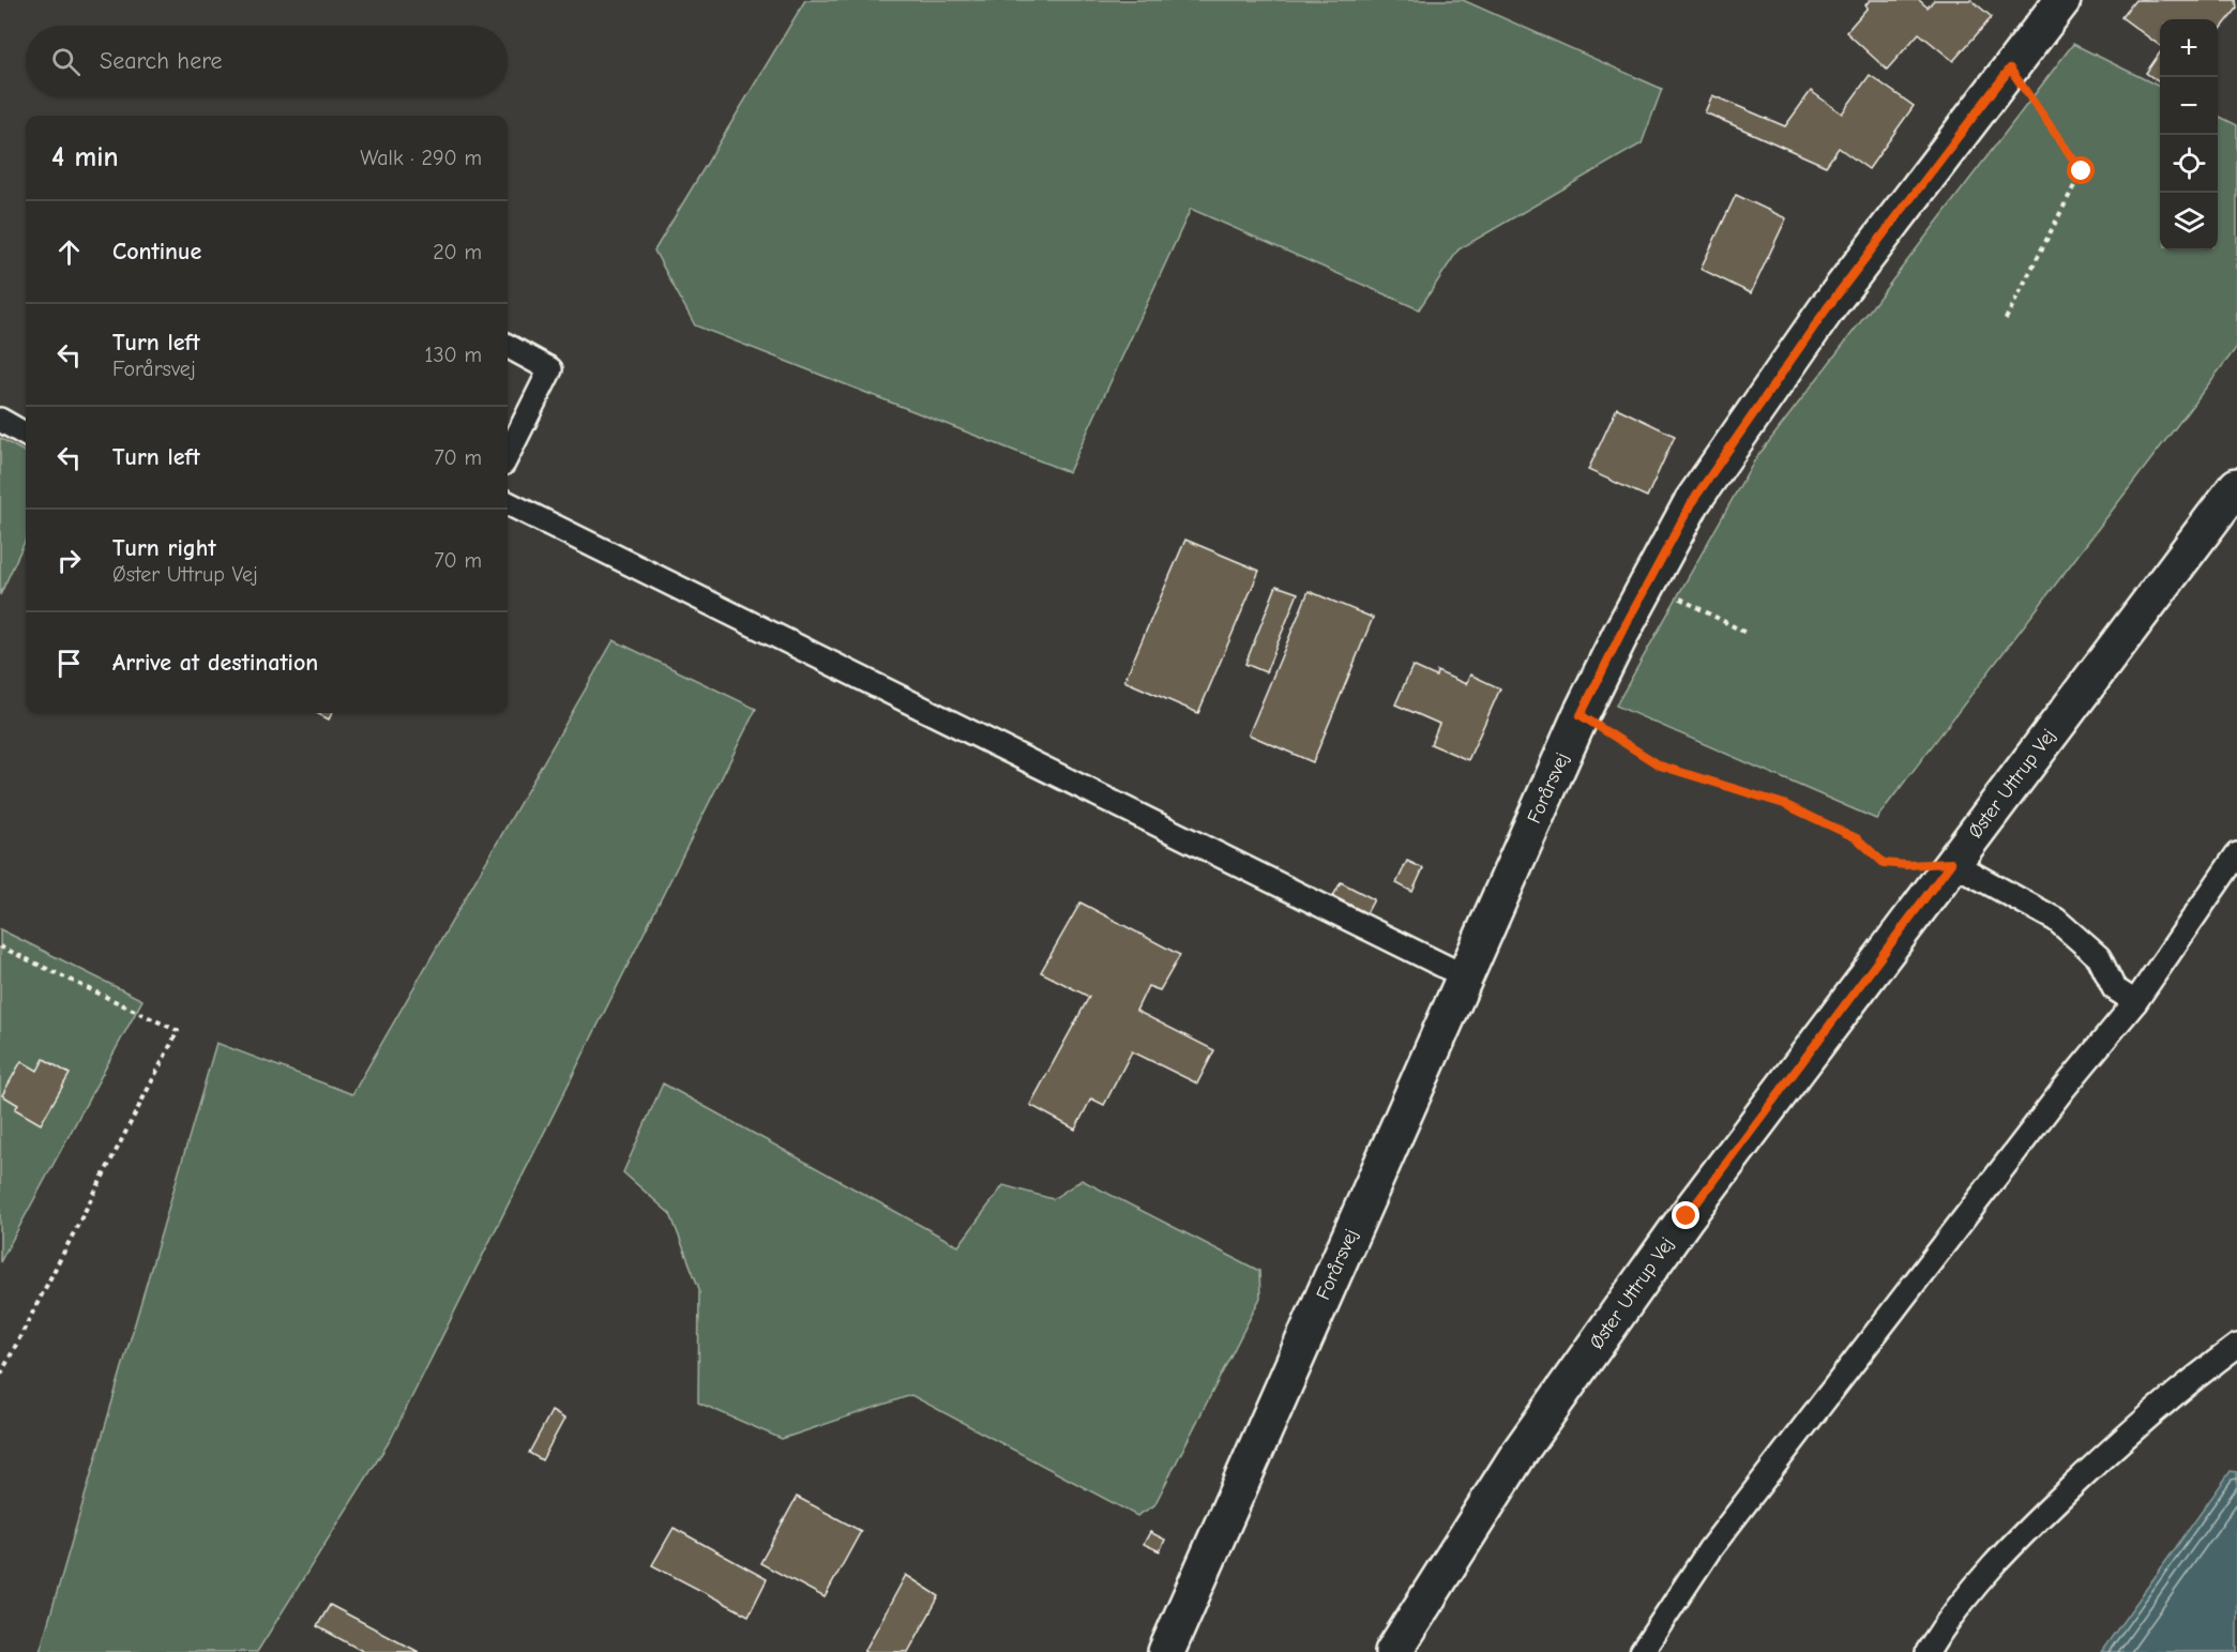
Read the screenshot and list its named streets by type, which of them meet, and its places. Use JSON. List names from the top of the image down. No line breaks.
{"streets":{"street":["Øster Uttrup Vej","Forårsvej"]},"page":{"map_buttons":["+","−"],"search":"Search here","heading":["4 min","Walk · 290 m"],"list":[["Continue","20 m"],["Turn left","Forårsvej","130 m"],["Turn left","70 m"],["Turn right","Øster Uttrup Vej","70 m"],"Arrive at destination"]}}
